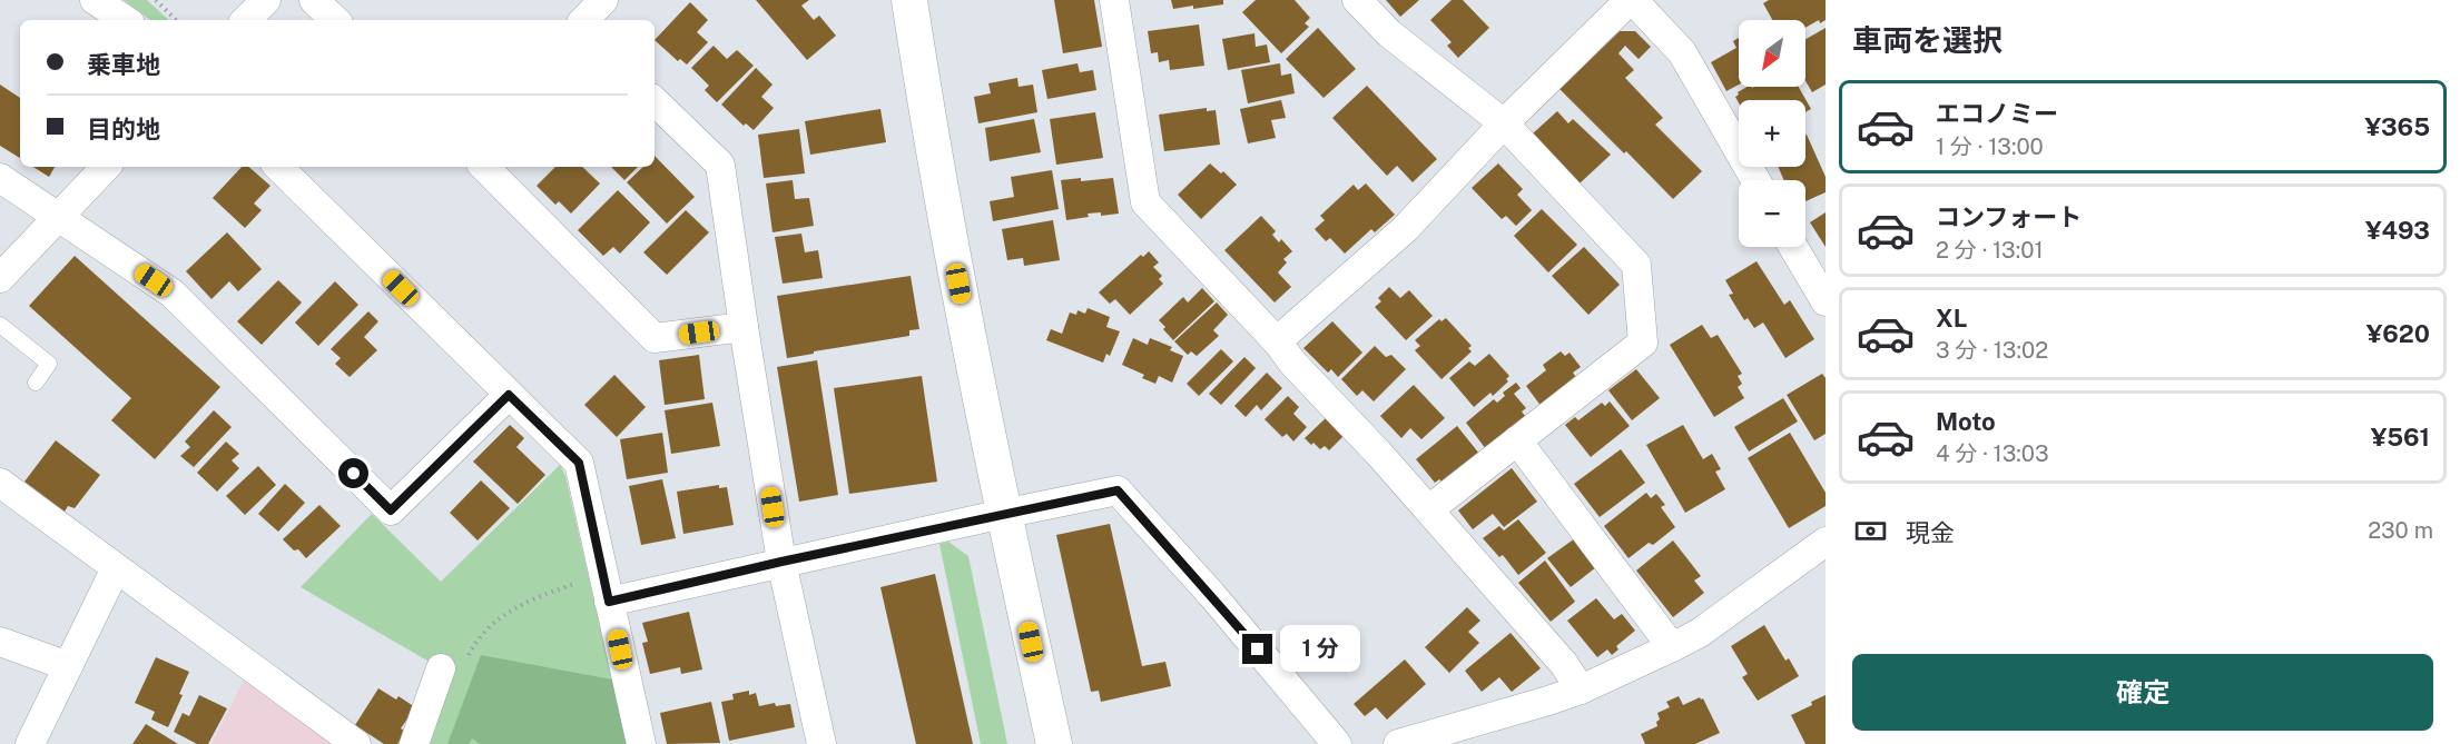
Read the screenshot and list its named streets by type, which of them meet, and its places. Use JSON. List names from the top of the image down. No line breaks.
{"north":"bottom left","page":{"heading":"車両を選択","map_buttons":["+","−"],"banner":["乗車地","目的地"],"list":[{"name":"エコノミー","note":"1 分 · 13:00","value":"¥365"},{"name":"コンフォート","note":"2 分 · 13:01","value":"¥493"},{"name":"XL","note":"3 分 · 13:02","value":"¥620"},{"name":"Moto","note":"4 分 · 13:03","value":"¥561"}],"pay":["現金","230 m"],"bubble":"1 分","buttons":"確定"}}
